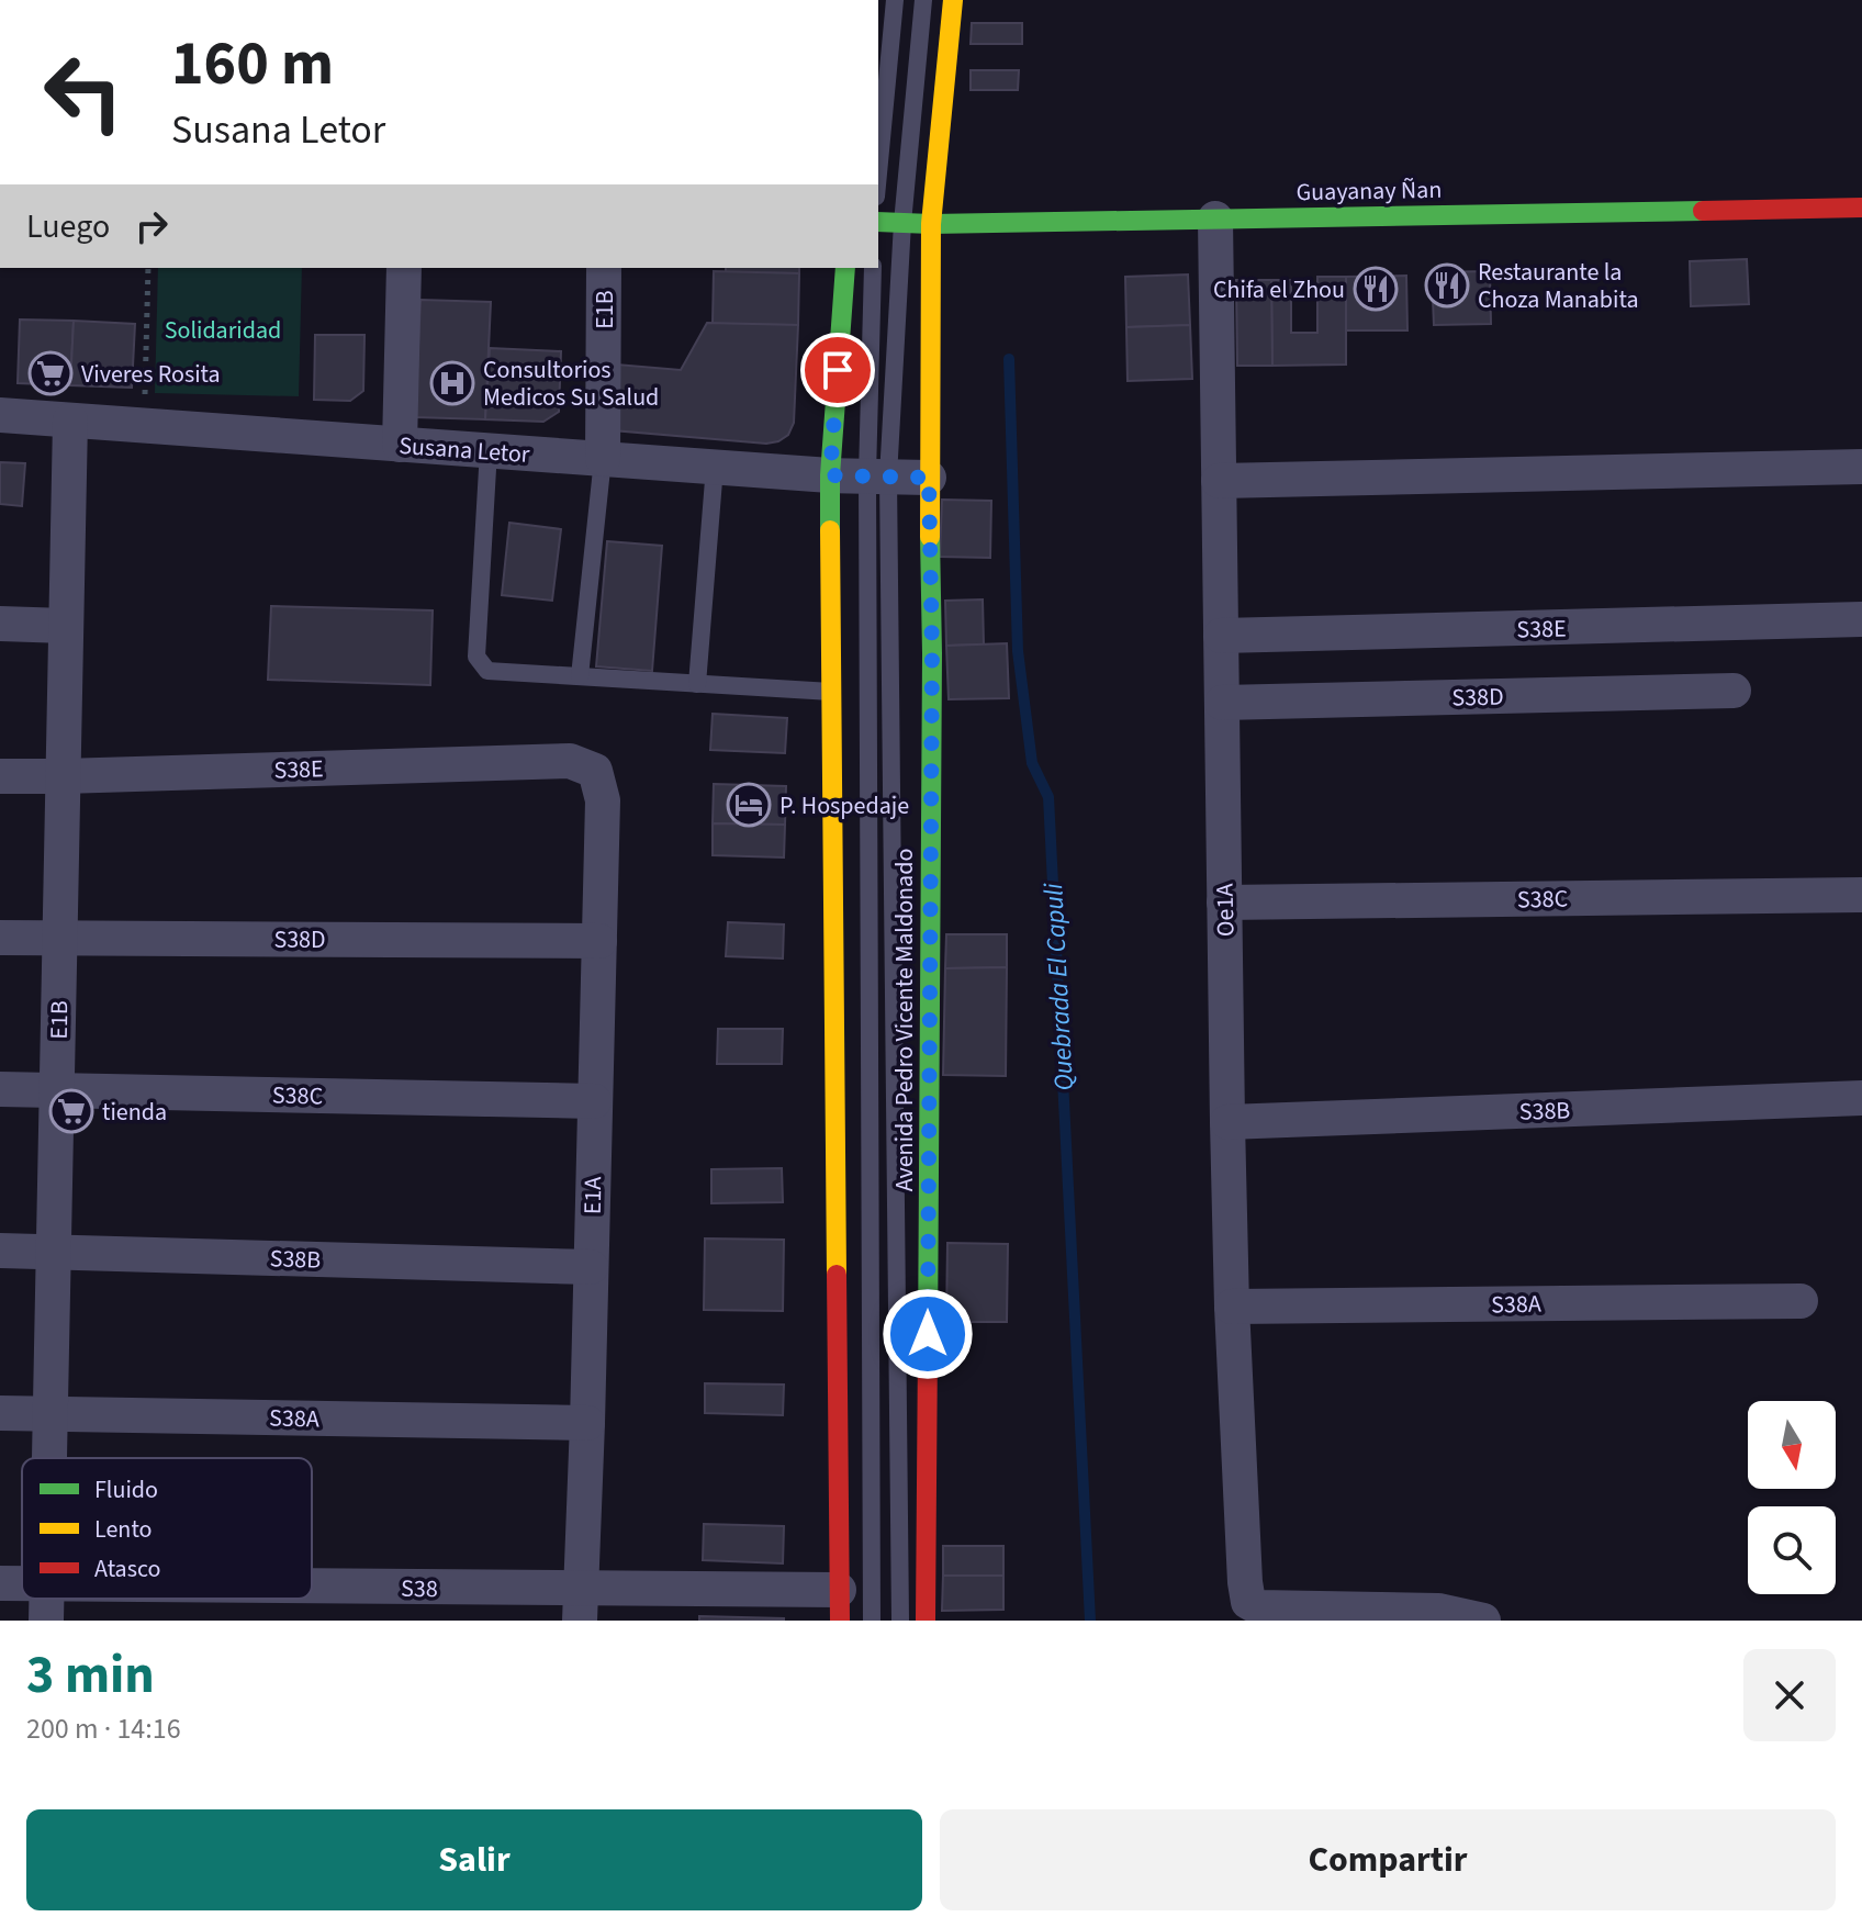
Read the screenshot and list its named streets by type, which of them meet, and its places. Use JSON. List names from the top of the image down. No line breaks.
{"streets":{"main road":["Guayanay Ñan","Avenida Pedro Vicente Maldonado"],"street":["E1B","Susana Letor","S38E","S38D","S38C","Oe1A","S38B","E1A","S38A","S38"]},"crossings":[["Guayanay Ñan","Oe1A"],["Guayanay Ñan","Avenida Pedro Vicente Maldonado"],["E1B","Susana Letor"],["E1B","S38E"],["E1B","S38D"],["E1B","S38C"],["E1B","S38B"],["E1B","S38A"],["Susana Letor","Avenida Pedro Vicente Maldonado"],["S38E","Oe1A"],["S38E","E1A"],["S38D","Oe1A"],["S38D","E1A"],["S38C","Oe1A"],["S38C","E1A"],["Oe1A","S38B"],["Oe1A","S38A"],["S38B","E1A"],["E1A","S38A"],["E1A","S38"]],"water":["Quebrada El Capuli"],"parks":["Solidaridad"],"places":{"restaurant":["Restaurante la Choza Manabita","Chifa el Zhou"],"supermarket":["Viveres Rosita","tienda"],"hospital":["Consultorios Medicos Su Salud"],"hotel":["P. Hospedaje"]},"legend":["Fluido","Lento","Atasco"],"north":"bottom","page":{"turn":["160 m","Susana Letor"],"then":"Luego","heading":["3 min","200 m · 14:16"],"buttons":["Salir","Compartir"]}}
